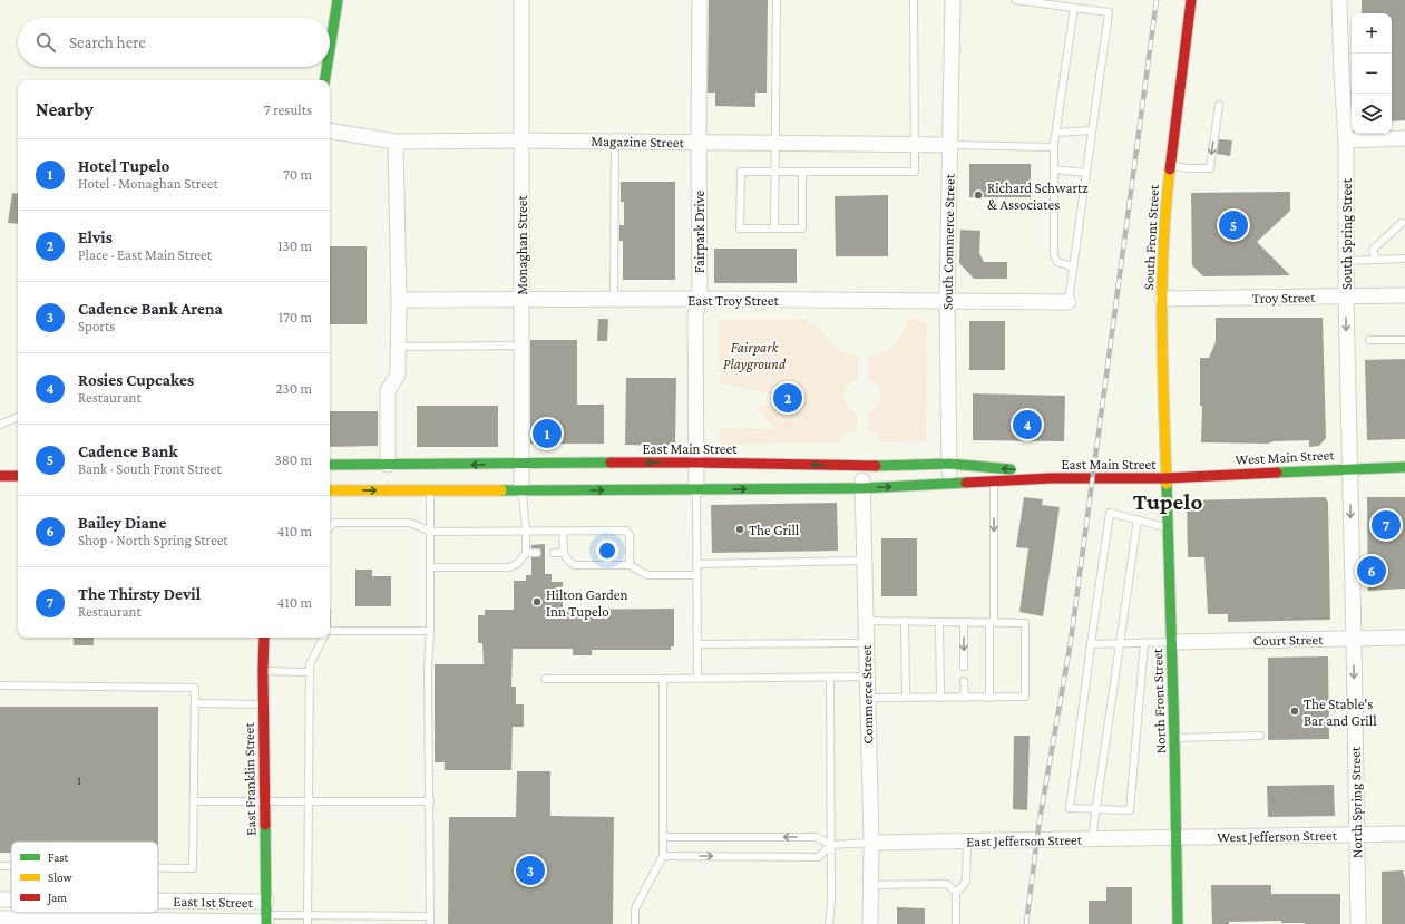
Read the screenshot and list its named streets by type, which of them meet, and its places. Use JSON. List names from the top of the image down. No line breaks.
{"streets":{"main road":["South Front Street","East Main Street","West Main Street","North Front Street","East Franklin Street"],"street":["Magazine Street","Fairpark Drive","South Spring Street","South Commerce Street","Monaghan Street","Troy Street","East Troy Street","Court Street","Commerce Street","North Spring Street","West Jefferson Street","East Jefferson Street","East 1st Street"]},"crossings":[["Magazine Street","Fairpark Drive"],["Magazine Street","South Commerce Street"],["Magazine Street","Monaghan Street"],["Fairpark Drive","East Troy Street"],["Fairpark Drive","East Main Street"],["South Spring Street","Troy Street"],["South Spring Street","West Main Street"],["South Spring Street","North Spring Street"],["South Front Street","Troy Street"],["South Front Street","East Main Street"],["South Front Street","West Main Street"],["South Front Street","North Front Street"],["South Commerce Street","East Troy Street"],["South Commerce Street","East Main Street"],["Monaghan Street","East Troy Street"],["Monaghan Street","East Main Street"],["East Main Street","West Main Street"],["East Main Street","Commerce Street"],["East Main Street","North Front Street"],["West Main Street","North Front Street"],["West Main Street","North Spring Street"],["Court Street","North Front Street"],["Court Street","North Spring Street"],["Commerce Street","East Jefferson Street"],["North Front Street","West Jefferson Street"],["North Front Street","East Jefferson Street"],["East Franklin Street","East 1st Street"],["North Spring Street","West Jefferson Street"],["West Jefferson Street","East Jefferson Street"]],"one_way":["South Spring Street","North Spring Street"],"districts":["Tupelo"],"parks":["Fairpark Playground"],"places":["Richard Schwartz & Associates","The Grill","Hilton Garden Inn Tupelo","The Stable's Bar and Grill"],"house_numbers":["1"],"legend":["Fast","Slow","Jam"],"page":{"map_buttons":["+","−"],"search":"Search here","heading":["Nearby","7 results"],"list":[{"mark":"1","name":"Hotel Tupelo","note":"Hotel · Monaghan Street","value":"70 m"},{"mark":"2","name":"Elvis","note":"Place · East Main Street","value":"130 m"},{"mark":"3","name":"Cadence Bank Arena","note":"Sports","value":"170 m"},{"mark":"4","name":"Rosies Cupcakes","note":"Restaurant","value":"230 m"},{"mark":"5","name":"Cadence Bank","note":"Bank · South Front Street","value":"380 m"},{"mark":"6","name":"Bailey Diane","note":"Shop · North Spring Street","value":"410 m"},{"mark":"7","name":"The Thirsty Devil","note":"Restaurant","value":"410 m"}],"pins":["5","2","4","1","7","6","3"]}}
